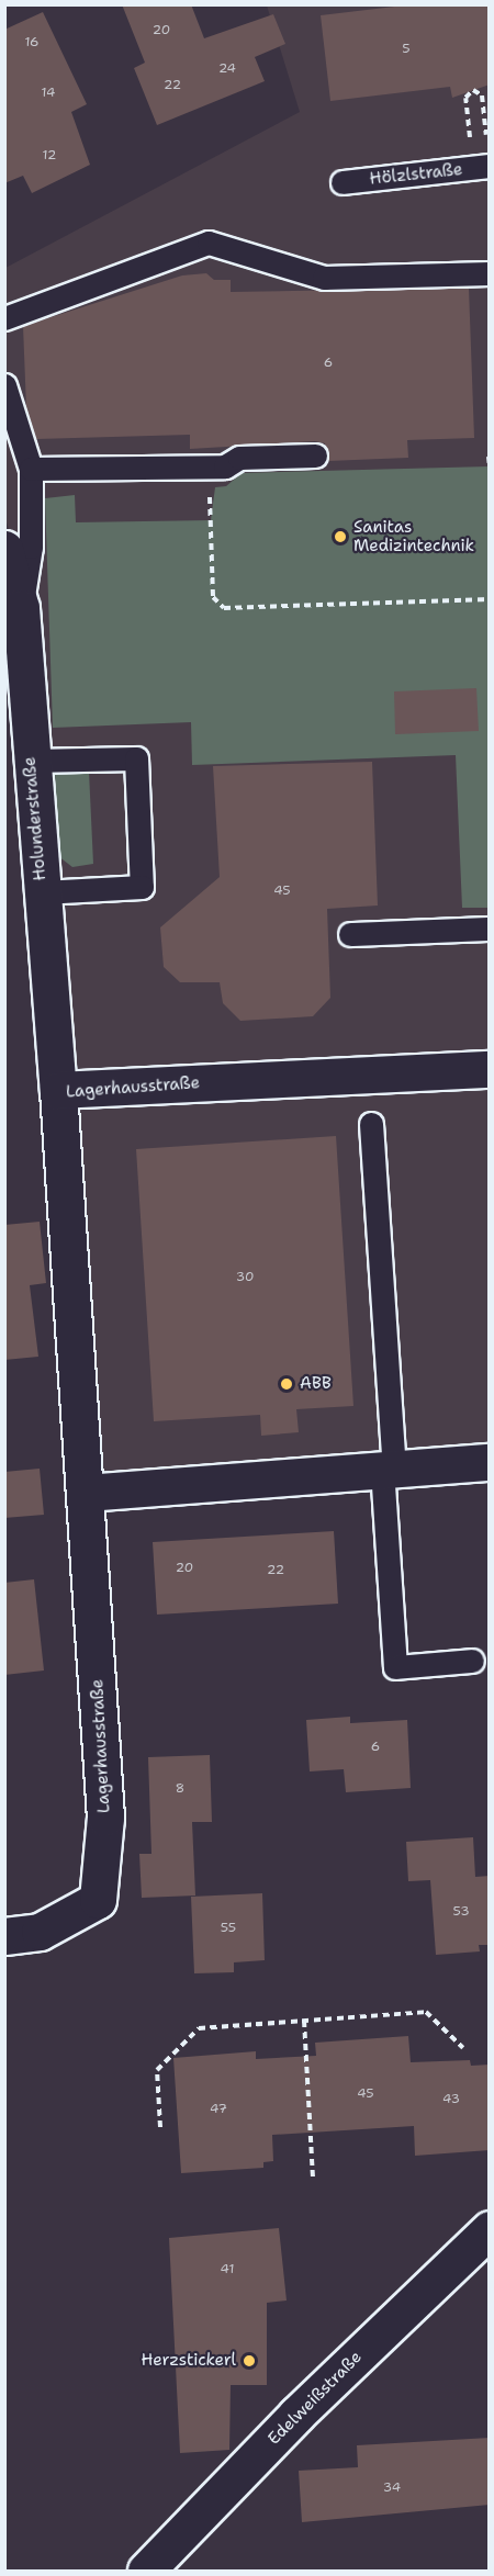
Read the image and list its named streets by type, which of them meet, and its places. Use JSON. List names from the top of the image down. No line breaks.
{"streets":{"street":["Holunderstraße","Lagerhausstraße","Edelweißstraße"],"lane":["Hölzlstraße"]},"crossings":[["Holunderstraße","Lagerhausstraße"]],"places":["Sanitas Medizintechnik","ABB","Herzstickerl"],"house_numbers":["20","16","5","24","22","14","12","6","45","30","20","22","6","8","53","55","45","43","47","41","34"]}
